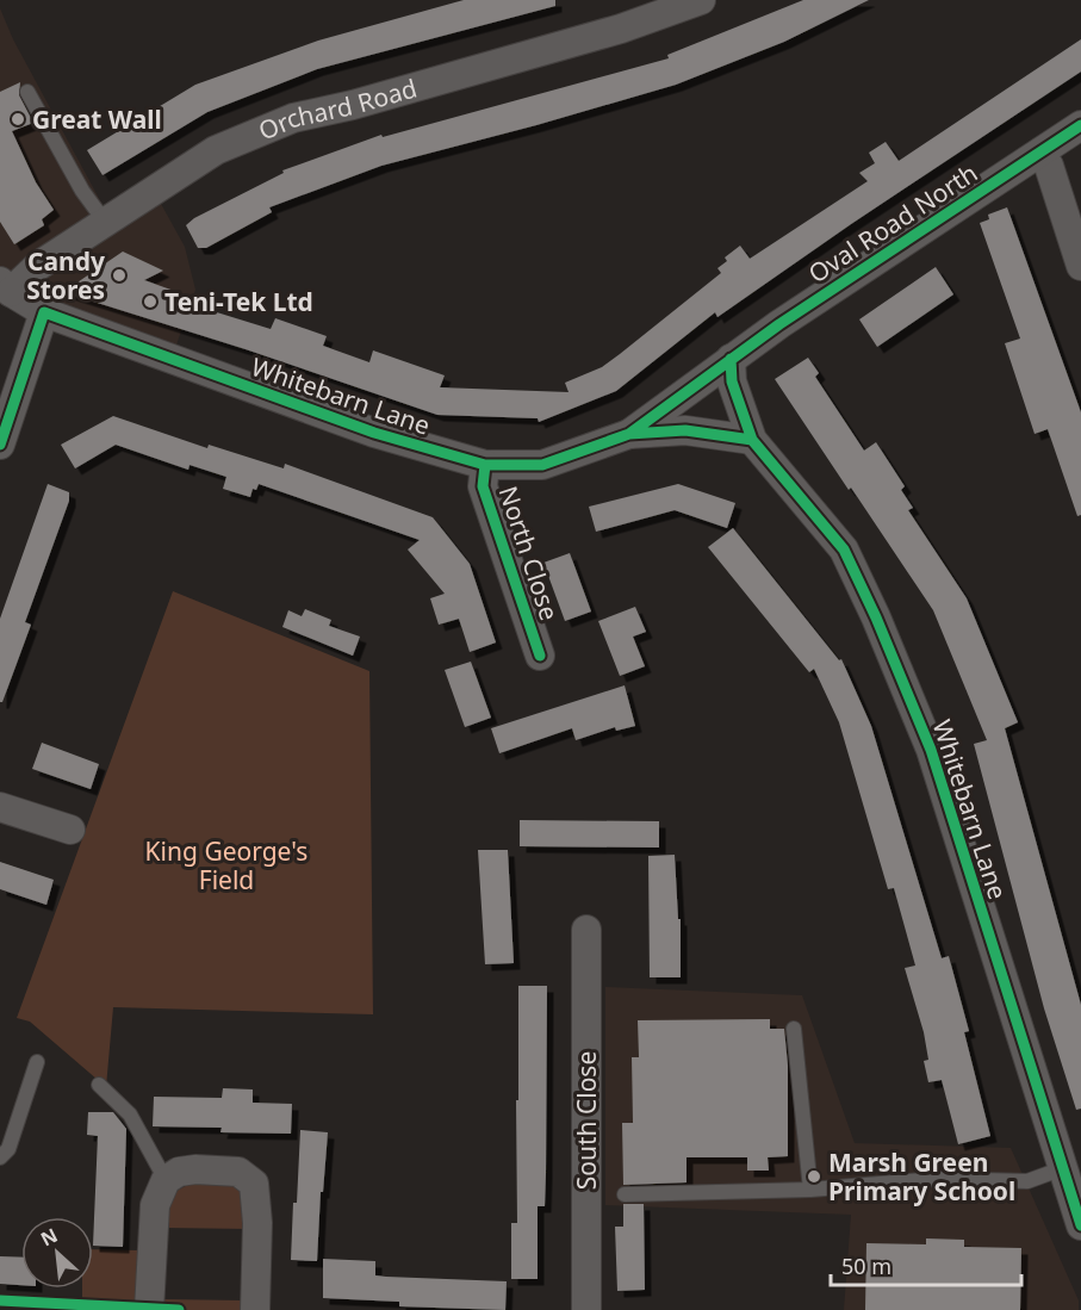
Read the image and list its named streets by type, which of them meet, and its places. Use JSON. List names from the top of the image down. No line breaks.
{"streets":{"street":["Orchard Road","Oval Road North","Whitebarn Lane","North Close","South Close"]},"crossings":[["Orchard Road","Whitebarn Lane"],["Oval Road North","Whitebarn Lane"],["Whitebarn Lane","North Close"]],"parks":["King George's Field"],"places":["Great Wall","Candy Stores","Teni-Tek Ltd","Marsh Green Primary School"],"scale_bar":"50 m","north":"top left"}
